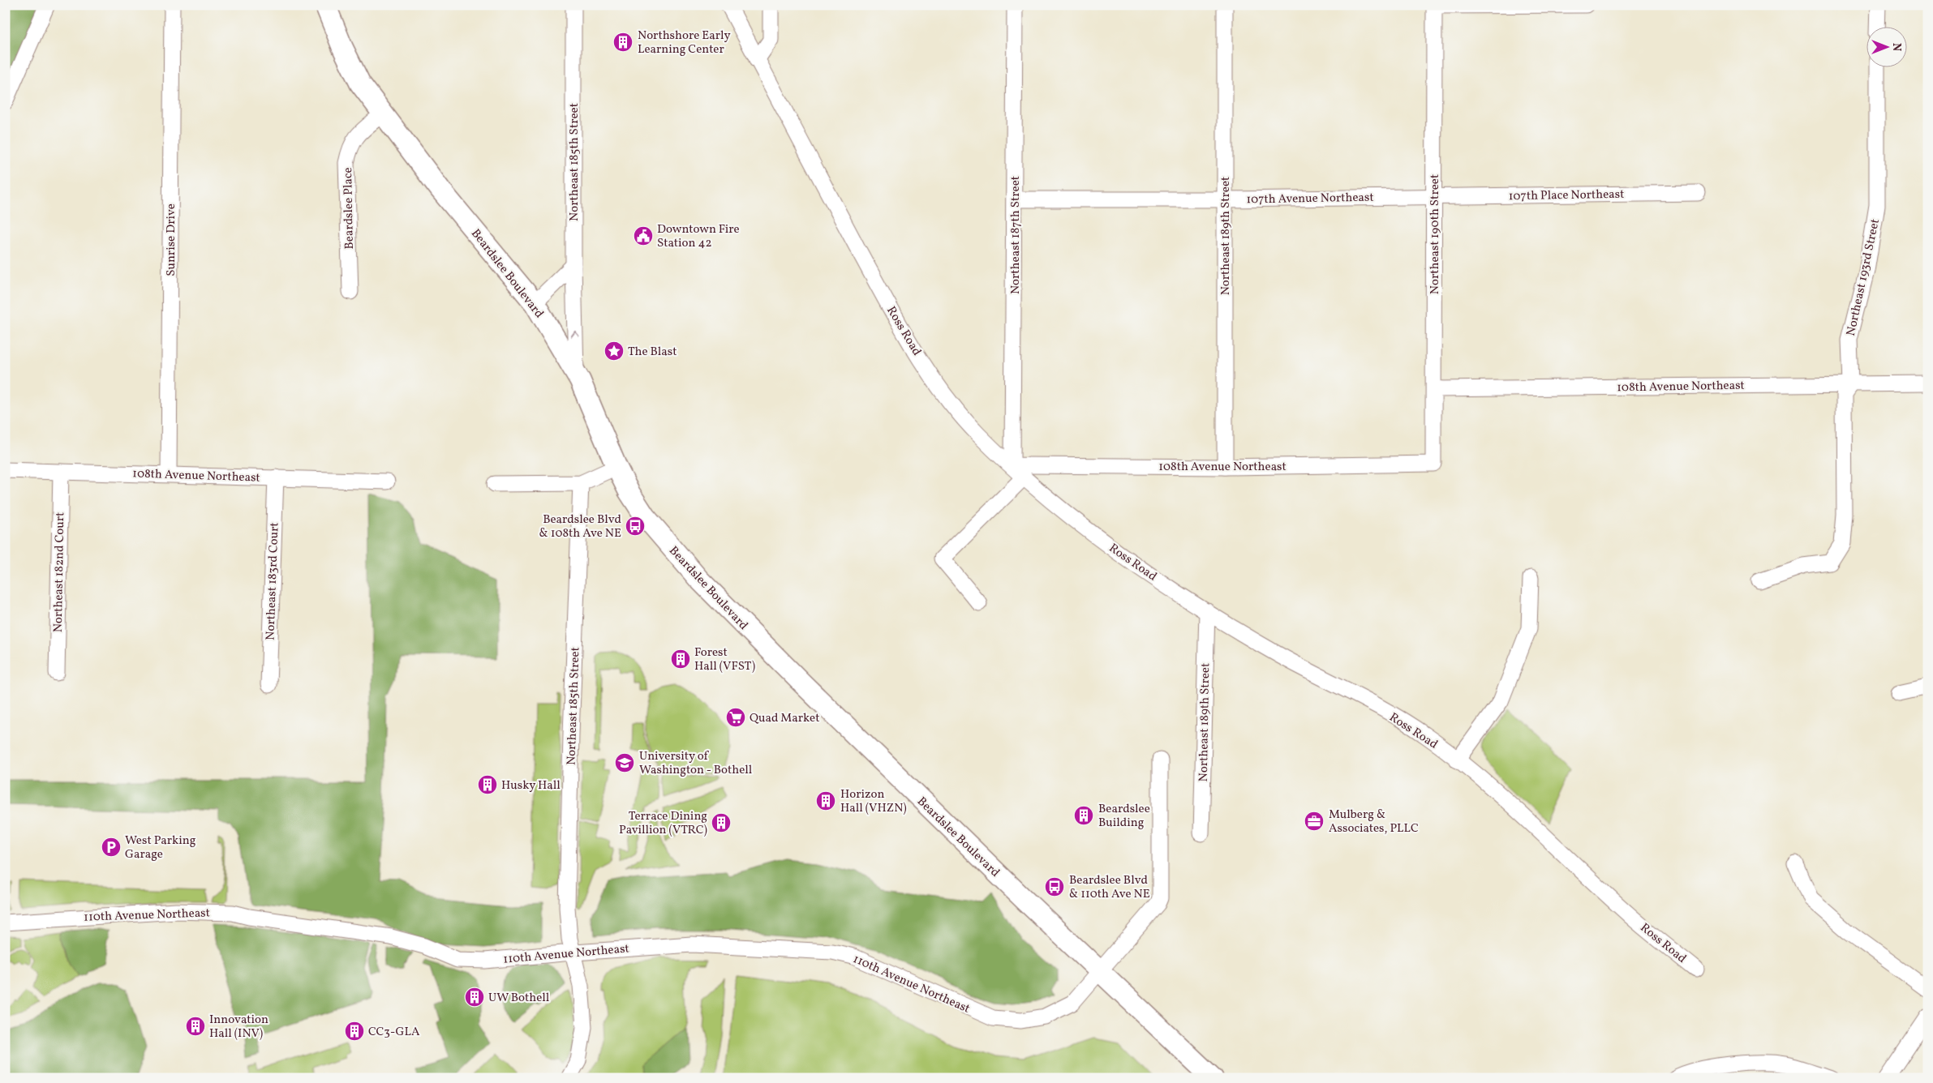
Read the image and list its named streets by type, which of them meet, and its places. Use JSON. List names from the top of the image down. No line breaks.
{"streets":{"main road":["Beardslee Boulevard"],"street":["Northeast 185th Street","107th Place Northeast","107th Avenue Northeast","Beardslee Place","Northeast 190th Street","Northeast 187th Street","Northeast 189th Street","Sunrise Drive","Northeast 193rd Street","Ross Road","108th Avenue Northeast","Northeast 182nd Court","Northeast 183rd Court","110th Avenue Northeast"]},"crossings":[["Northeast 185th Street","Beardslee Boulevard"],["Northeast 185th Street","110th Avenue Northeast"],["107th Place Northeast","107th Avenue Northeast"],["107th Place Northeast","Northeast 190th Street"],["107th Avenue Northeast","Northeast 190th Street"],["107th Avenue Northeast","Northeast 187th Street"],["107th Avenue Northeast","Northeast 189th Street"],["Beardslee Place","Beardslee Boulevard"],["Northeast 190th Street","108th Avenue Northeast"],["Northeast 187th Street","Ross Road"],["Northeast 187th Street","108th Avenue Northeast"],["Northeast 189th Street","Ross Road"],["Northeast 189th Street","108th Avenue Northeast"],["Sunrise Drive","108th Avenue Northeast"],["Beardslee Boulevard","110th Avenue Northeast"],["Northeast 193rd Street","108th Avenue Northeast"],["Ross Road","108th Avenue Northeast"],["108th Avenue Northeast","Northeast 182nd Court"],["108th Avenue Northeast","Northeast 183rd Court"]],"places":{"building":["Northshore Early Learning Center","Forest Hall (VFST)","Husky Hall","Horizon Hall (VHZN)","Beardslee Building","Terrace Dining Pavillion (VTRC)","UW Bothell","Innovation Hall (INV)","CC3-GLA"],"public building":["Downtown Fire Station 42"],"place":["The Blast"],"bus stop":["Beardslee Blvd & 108th Ave NE","Beardslee Blvd & 110th Ave NE"],"supermarket":["Quad Market"],"school or university":["University of Washington - Bothell"],"office":["Mulberg & Associates, PLLC"],"parking":["West Parking Garage"]},"north":"right"}
